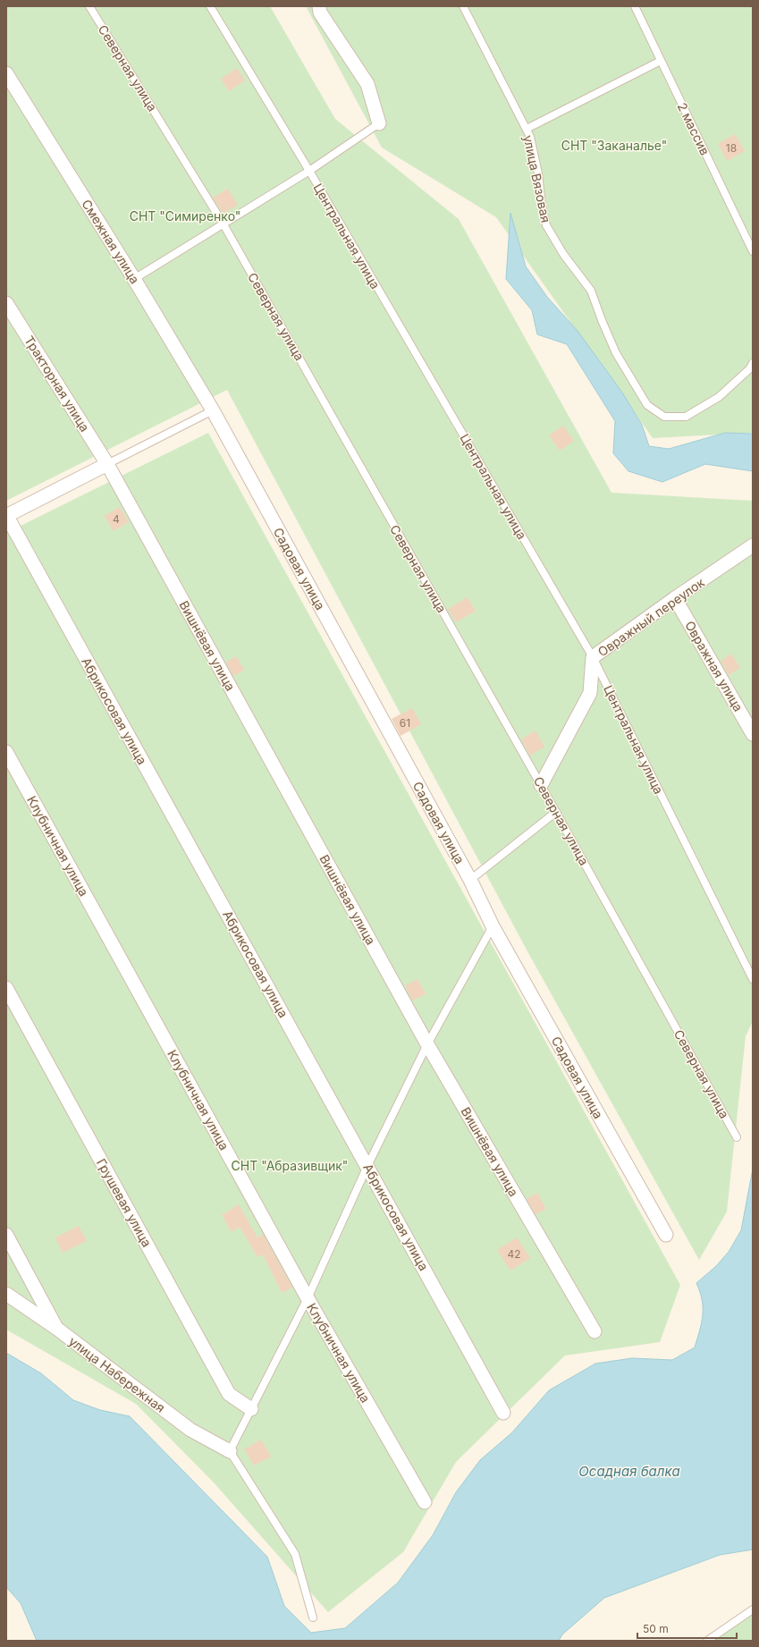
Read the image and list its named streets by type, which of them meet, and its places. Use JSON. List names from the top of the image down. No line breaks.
{"streets":{"street":["Смежная улица","Тракторная улица","Садовая улица","Овражный переулок","Вишнёвая улица","Овражная улица","Абрикосовая улица","Клубничная улица","Грушевая улица","улица Набережная"],"lane":["Северная улица","2 массив","улица Вязовая","Центральная улица"]},"crossings":[["Северная улица","Овражный переулок"],["Центральная улица","Овражный переулок"],["Смежная улица","Садовая улица"],["Тракторная улица","Вишнёвая улица"],["Овражный переулок","Овражная улица"]],"water":["Осадная балка"],"parks":["СНТ \"Заканалье\"","СНТ \"Симиренко\"","СНТ \"Абразивщик\""],"house_numbers":["18","4","61","42"],"scale_bar":"50 m"}
